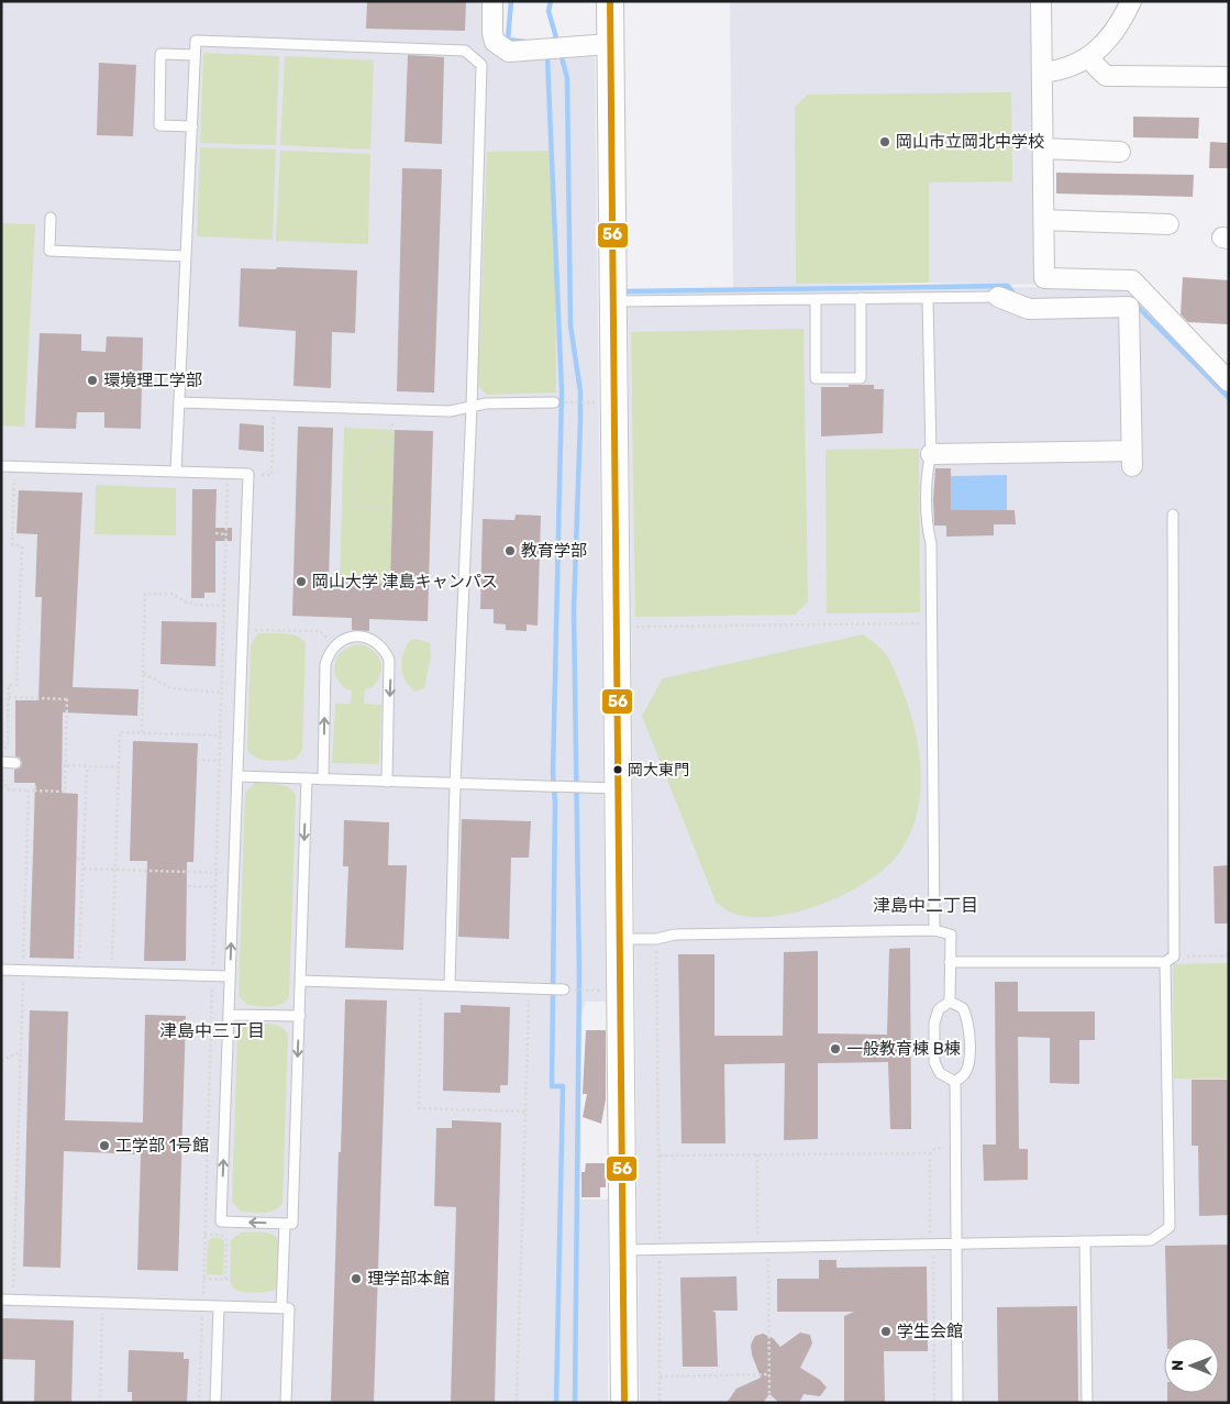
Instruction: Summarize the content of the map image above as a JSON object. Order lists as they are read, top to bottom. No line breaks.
{"districts":["津島中二丁目","津島中三丁目"],"places":["岡山市立岡北中学校","環境理工学部","教育学部","岡山大学 津島キャンパス","岡大東門","一般教育棟 B棟","工学部 1号館","理学部本館","学生会館"],"lines":["transit line 56"],"north":"left"}
